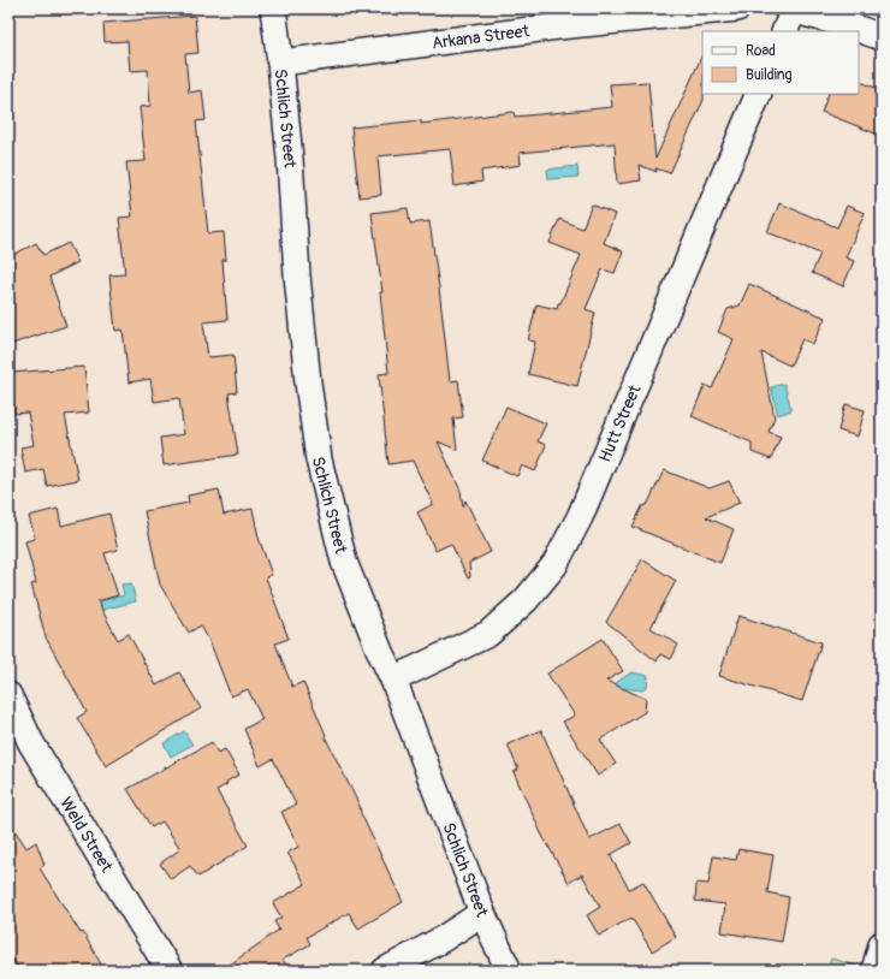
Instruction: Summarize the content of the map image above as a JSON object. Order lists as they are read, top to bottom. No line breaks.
{"streets":{"street":["Arkana Street","Schlich Street","Hutt Street","Weld Street"]},"crossings":[["Arkana Street","Schlich Street"],["Schlich Street","Hutt Street"]],"legend":["Road","Building"]}
